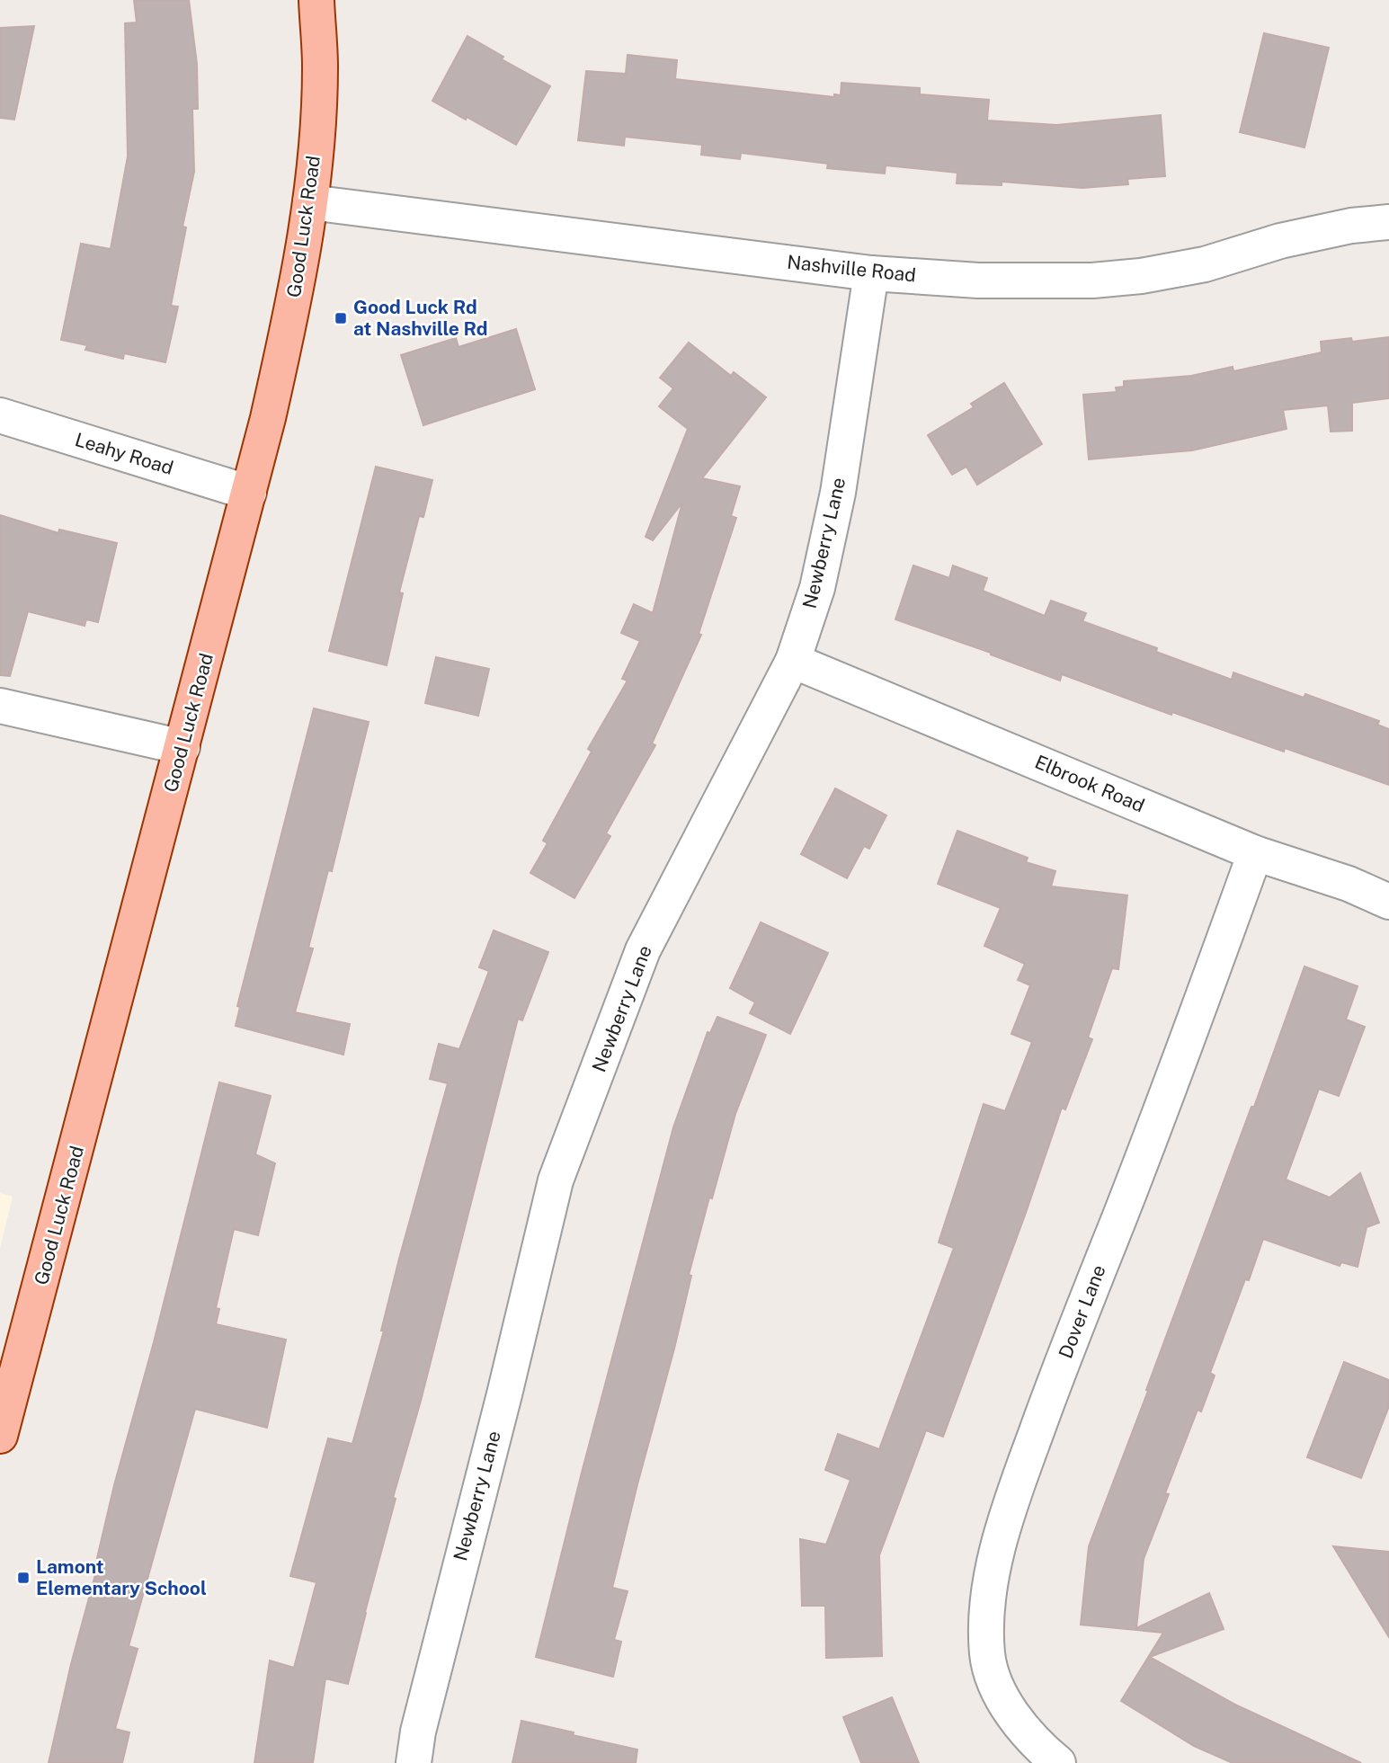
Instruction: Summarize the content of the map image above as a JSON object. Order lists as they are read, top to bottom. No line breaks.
{"streets":{"main road":["Good Luck Road"],"street":["Nashville Road","Leahy Road","Newberry Lane","Elbrook Road","Dover Lane"]},"crossings":[["Good Luck Road","Nashville Road"],["Good Luck Road","Leahy Road"],["Nashville Road","Newberry Lane"],["Newberry Lane","Elbrook Road"],["Elbrook Road","Dover Lane"]],"places":{"transit":["Good Luck Rd at Nashville Rd","Lamont Elementary School"]}}
